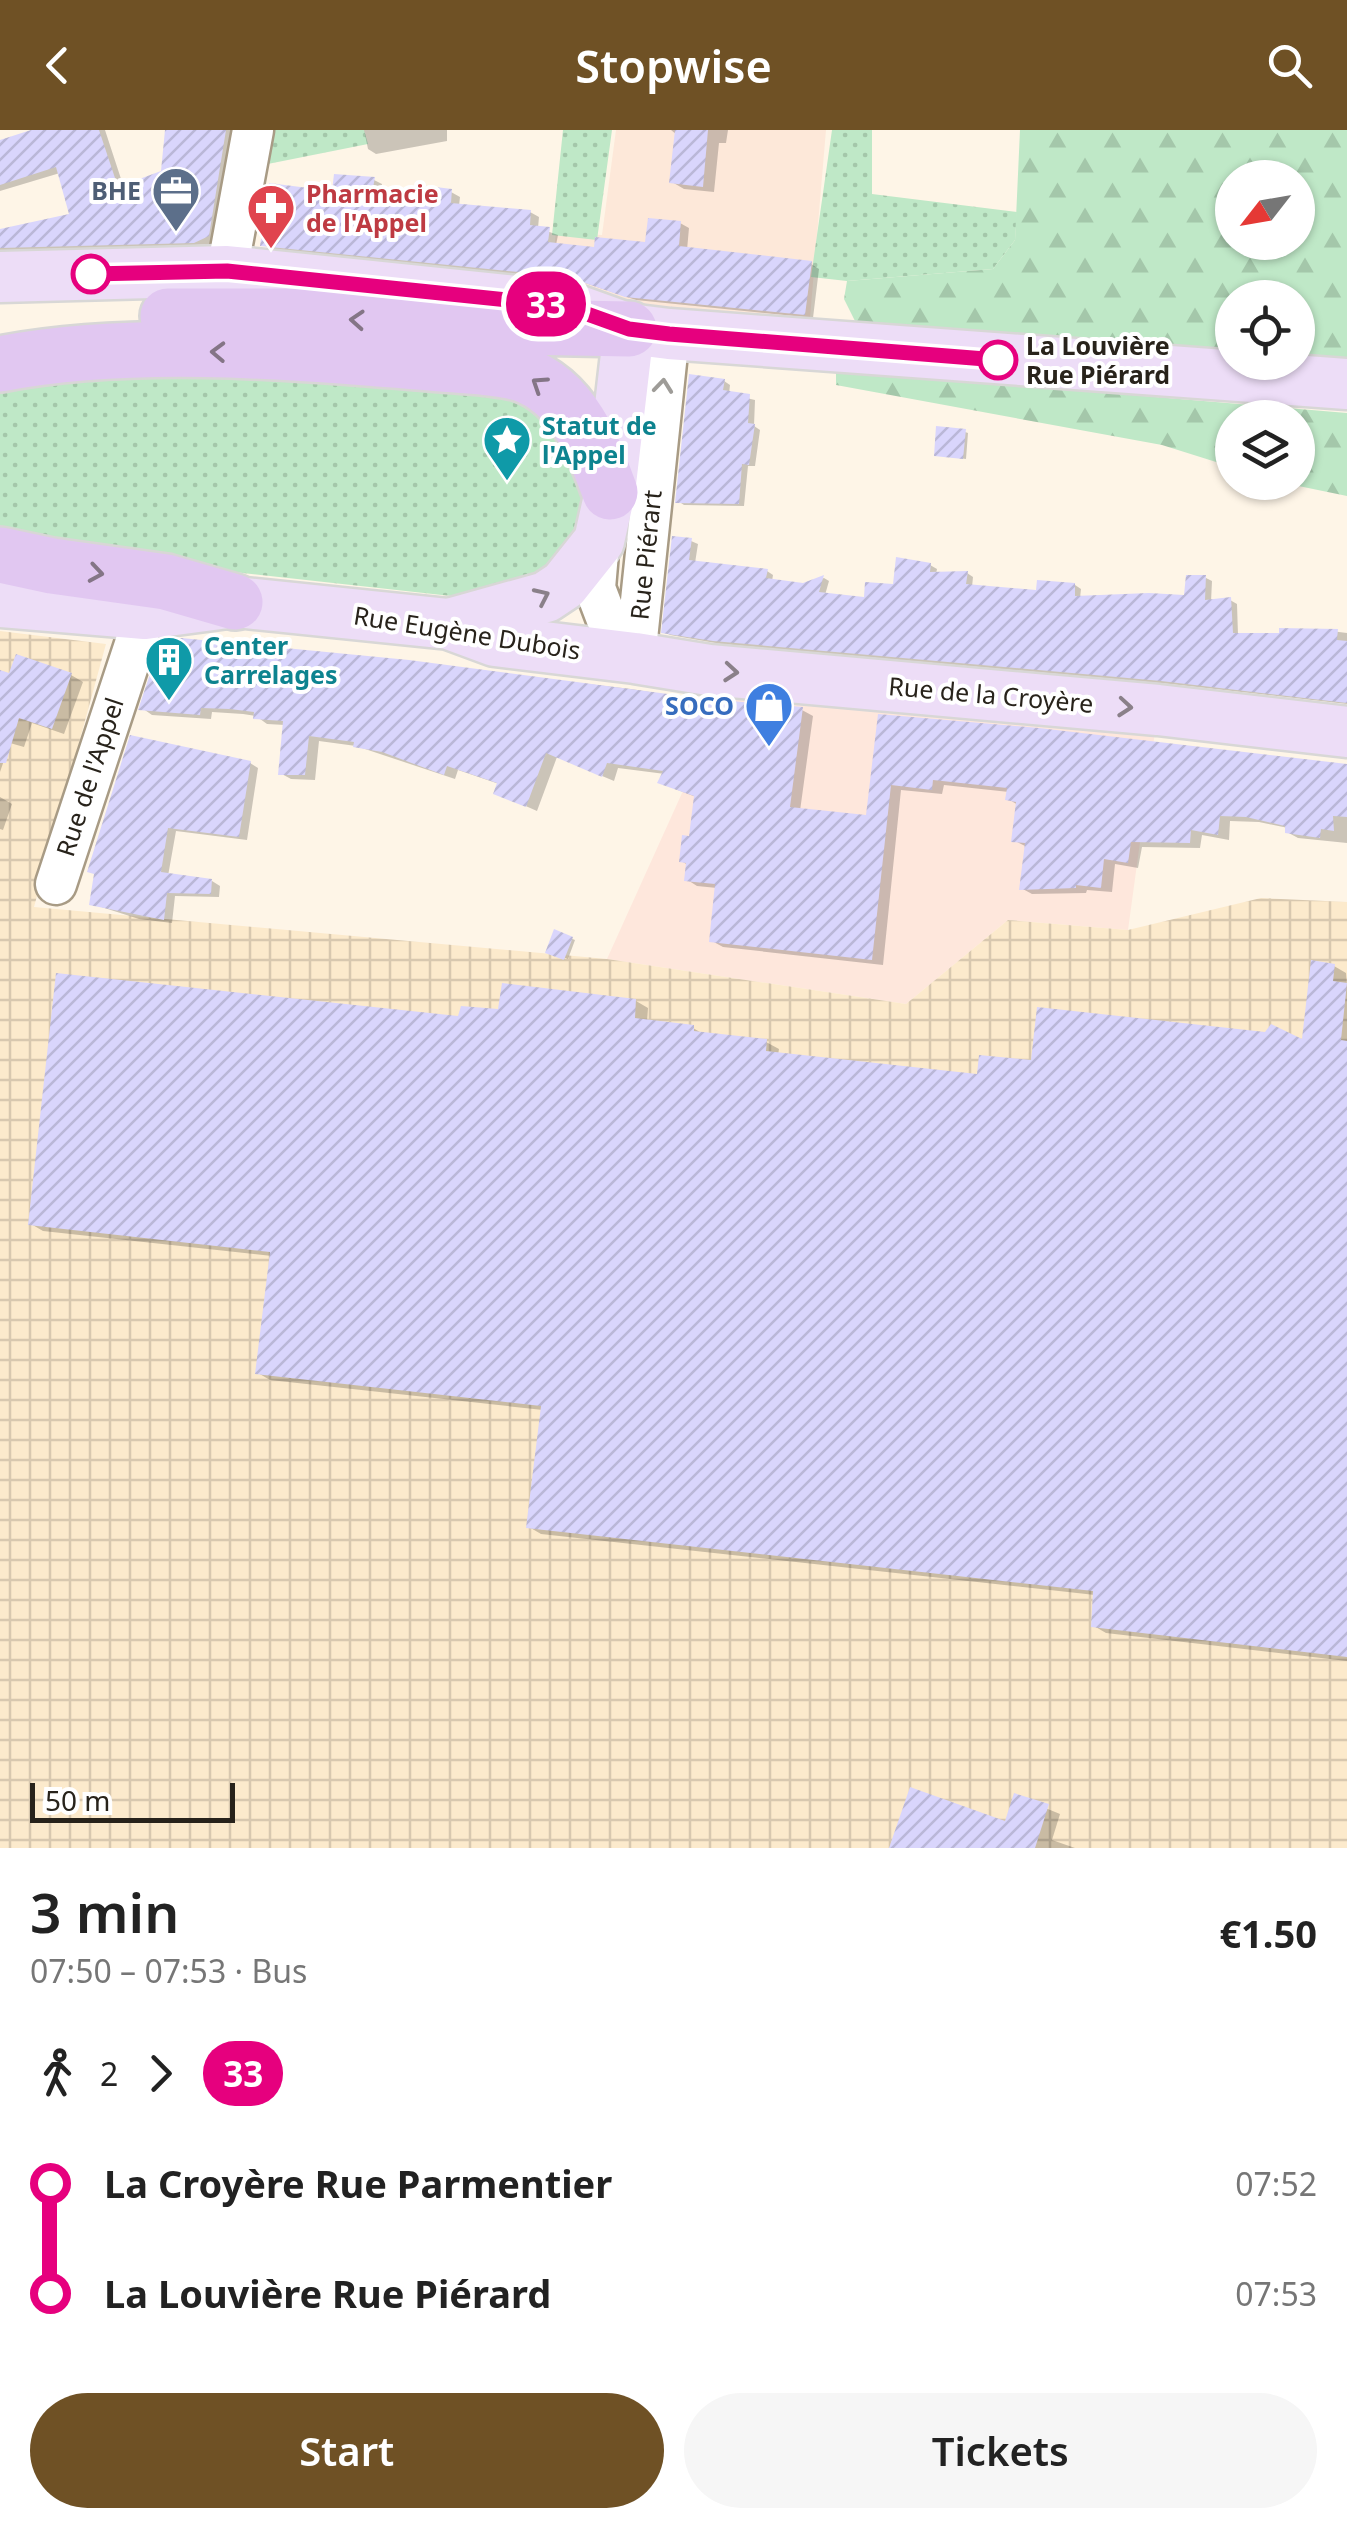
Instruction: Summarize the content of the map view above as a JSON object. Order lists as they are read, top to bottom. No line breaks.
{"streets":{"main road":["Rue Eugène Dubois","Rue de la Croyère"],"street":["Rue Piérart","Rue de l'Appel"]},"crossings":[["Rue Piérart","Rue Eugène Dubois"],["Rue Piérart","Rue de la Croyère"],["Rue Eugène Dubois","Rue de la Croyère"],["Rue Eugène Dubois","Rue de l'Appel"]],"places":{"office":["BHE"],"pharmacy":["Pharmacie de l'Appel"],"other":["La Louvière Rue Piérard"],"place":["Statut de l'Appel"],"building":["Center Carrelages"],"shop":["SOCO"]},"lines":["bus line 33"],"scale_bar":"50 m","north":"bottom left","page":{"header":"Stopwise","on_map":"33","scale":"50 m","heading":["3 min","07:50 – 07:53 · Bus","€1.50"],"legs":["2","33"],"list":[{"name":"La Croyère Rue Parmentier","value":"07:52"},{"name":"La Louvière Rue Piérard","value":"07:53"}],"buttons":["Start","Tickets"]}}
